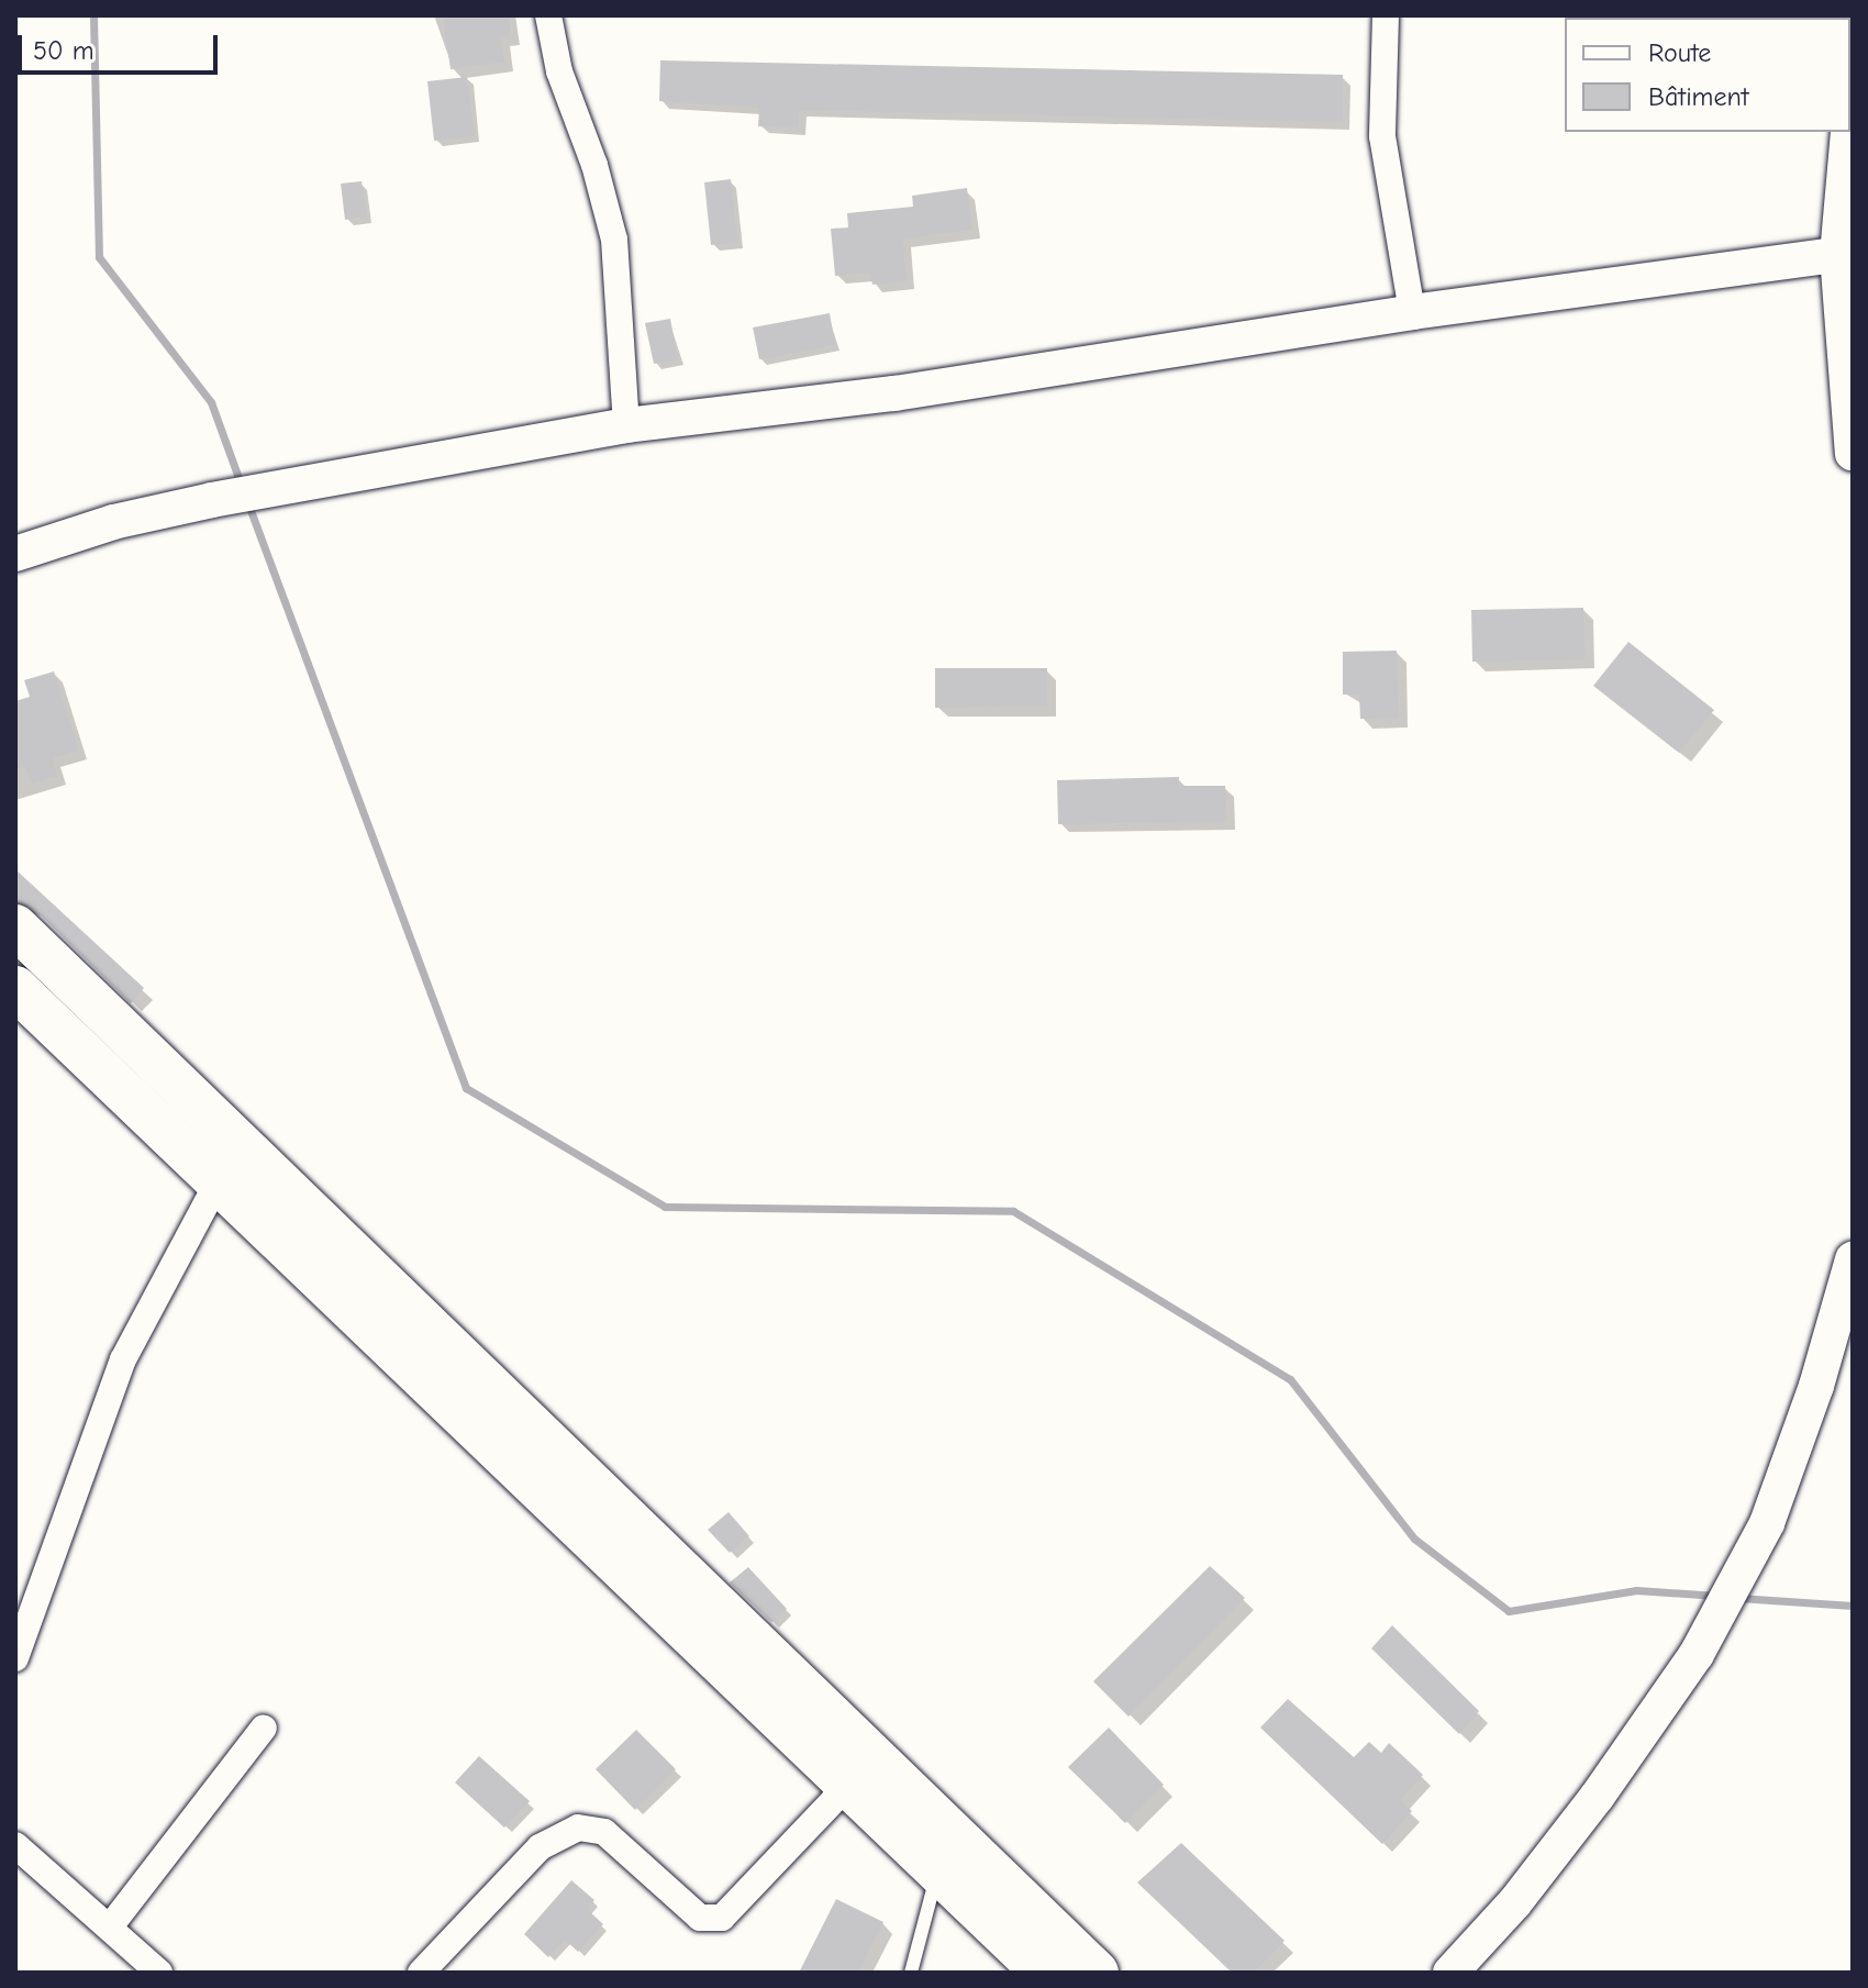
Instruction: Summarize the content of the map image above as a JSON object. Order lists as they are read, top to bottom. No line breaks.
{"legend":["Route","Bâtiment"],"scale_bar":"50 m"}
